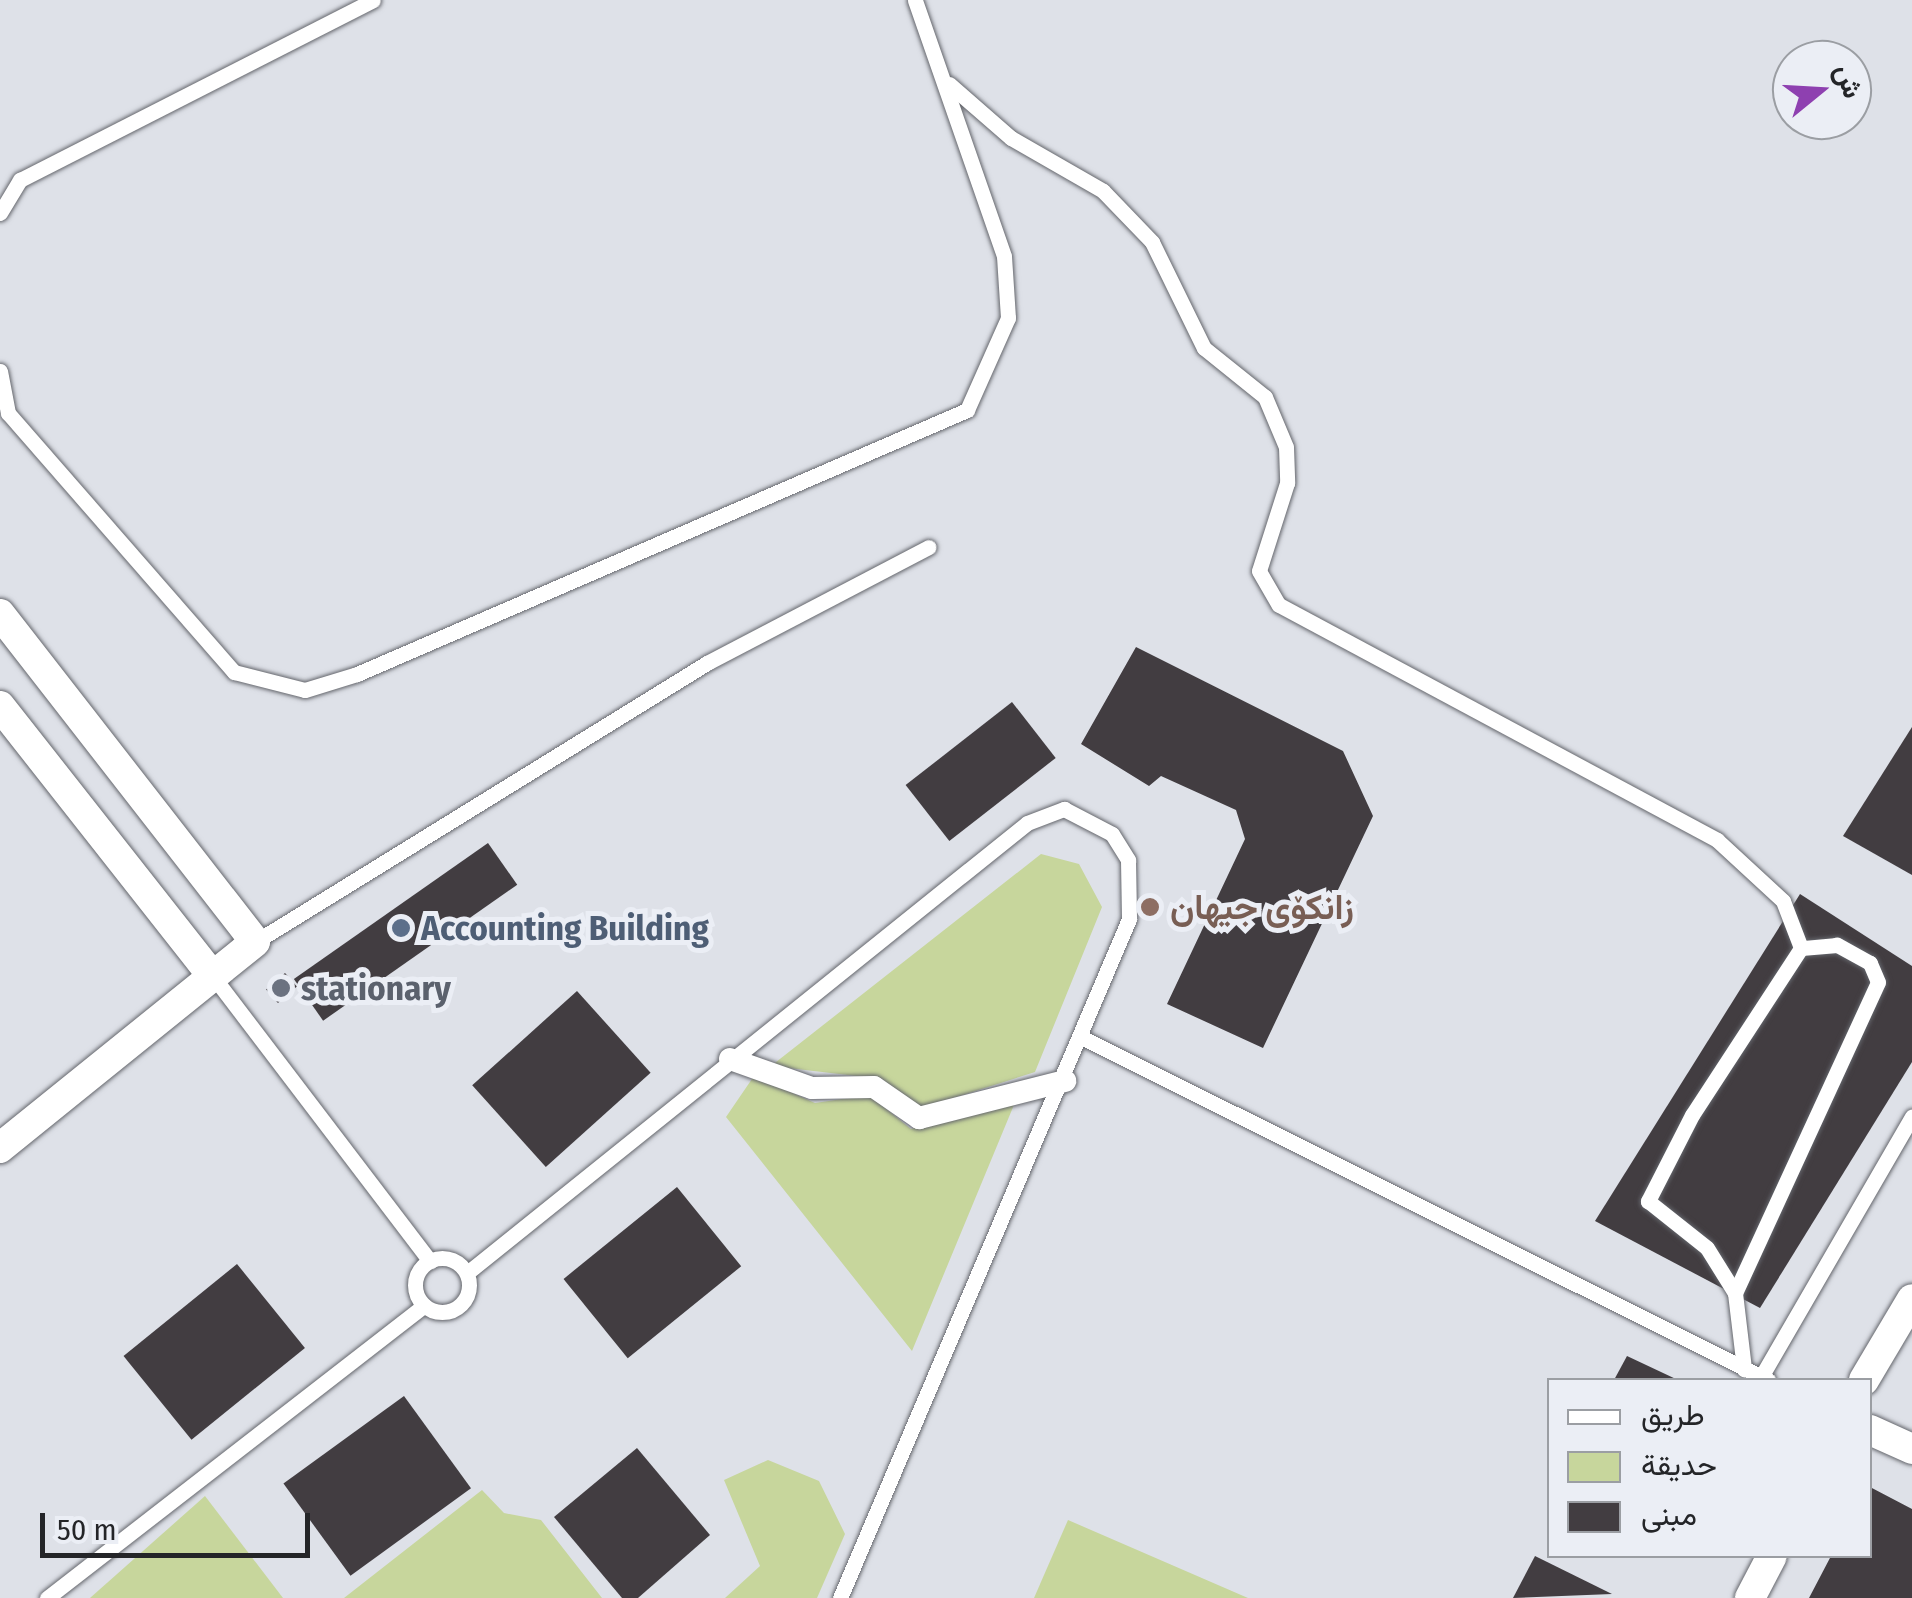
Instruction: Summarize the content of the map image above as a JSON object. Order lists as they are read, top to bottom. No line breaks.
{"places":["زانکۆی جیھان","Accounting Building","stationary"],"legend":["طريق","حديقة","مبنى"],"scale_bar":"50 m","north":"right"}
